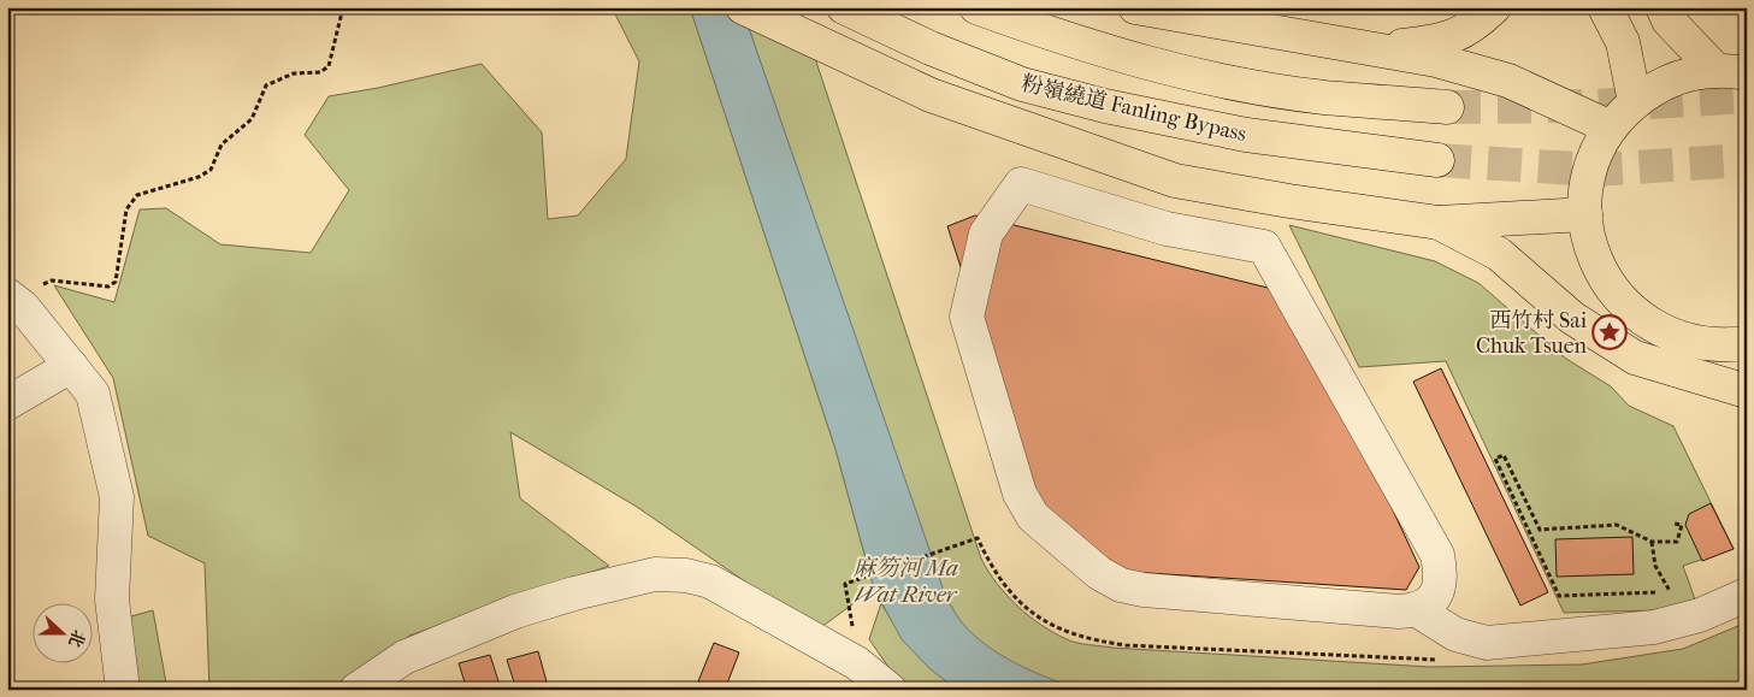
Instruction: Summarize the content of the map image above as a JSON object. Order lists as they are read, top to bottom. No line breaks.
{"streets":{"main road":["粉嶺繞道 Fanling Bypass"]},"water":["麻笏河 Ma Wat River"],"places":{"place":["西竹村 Sai Chuk Tsuen"]},"north":"right"}
